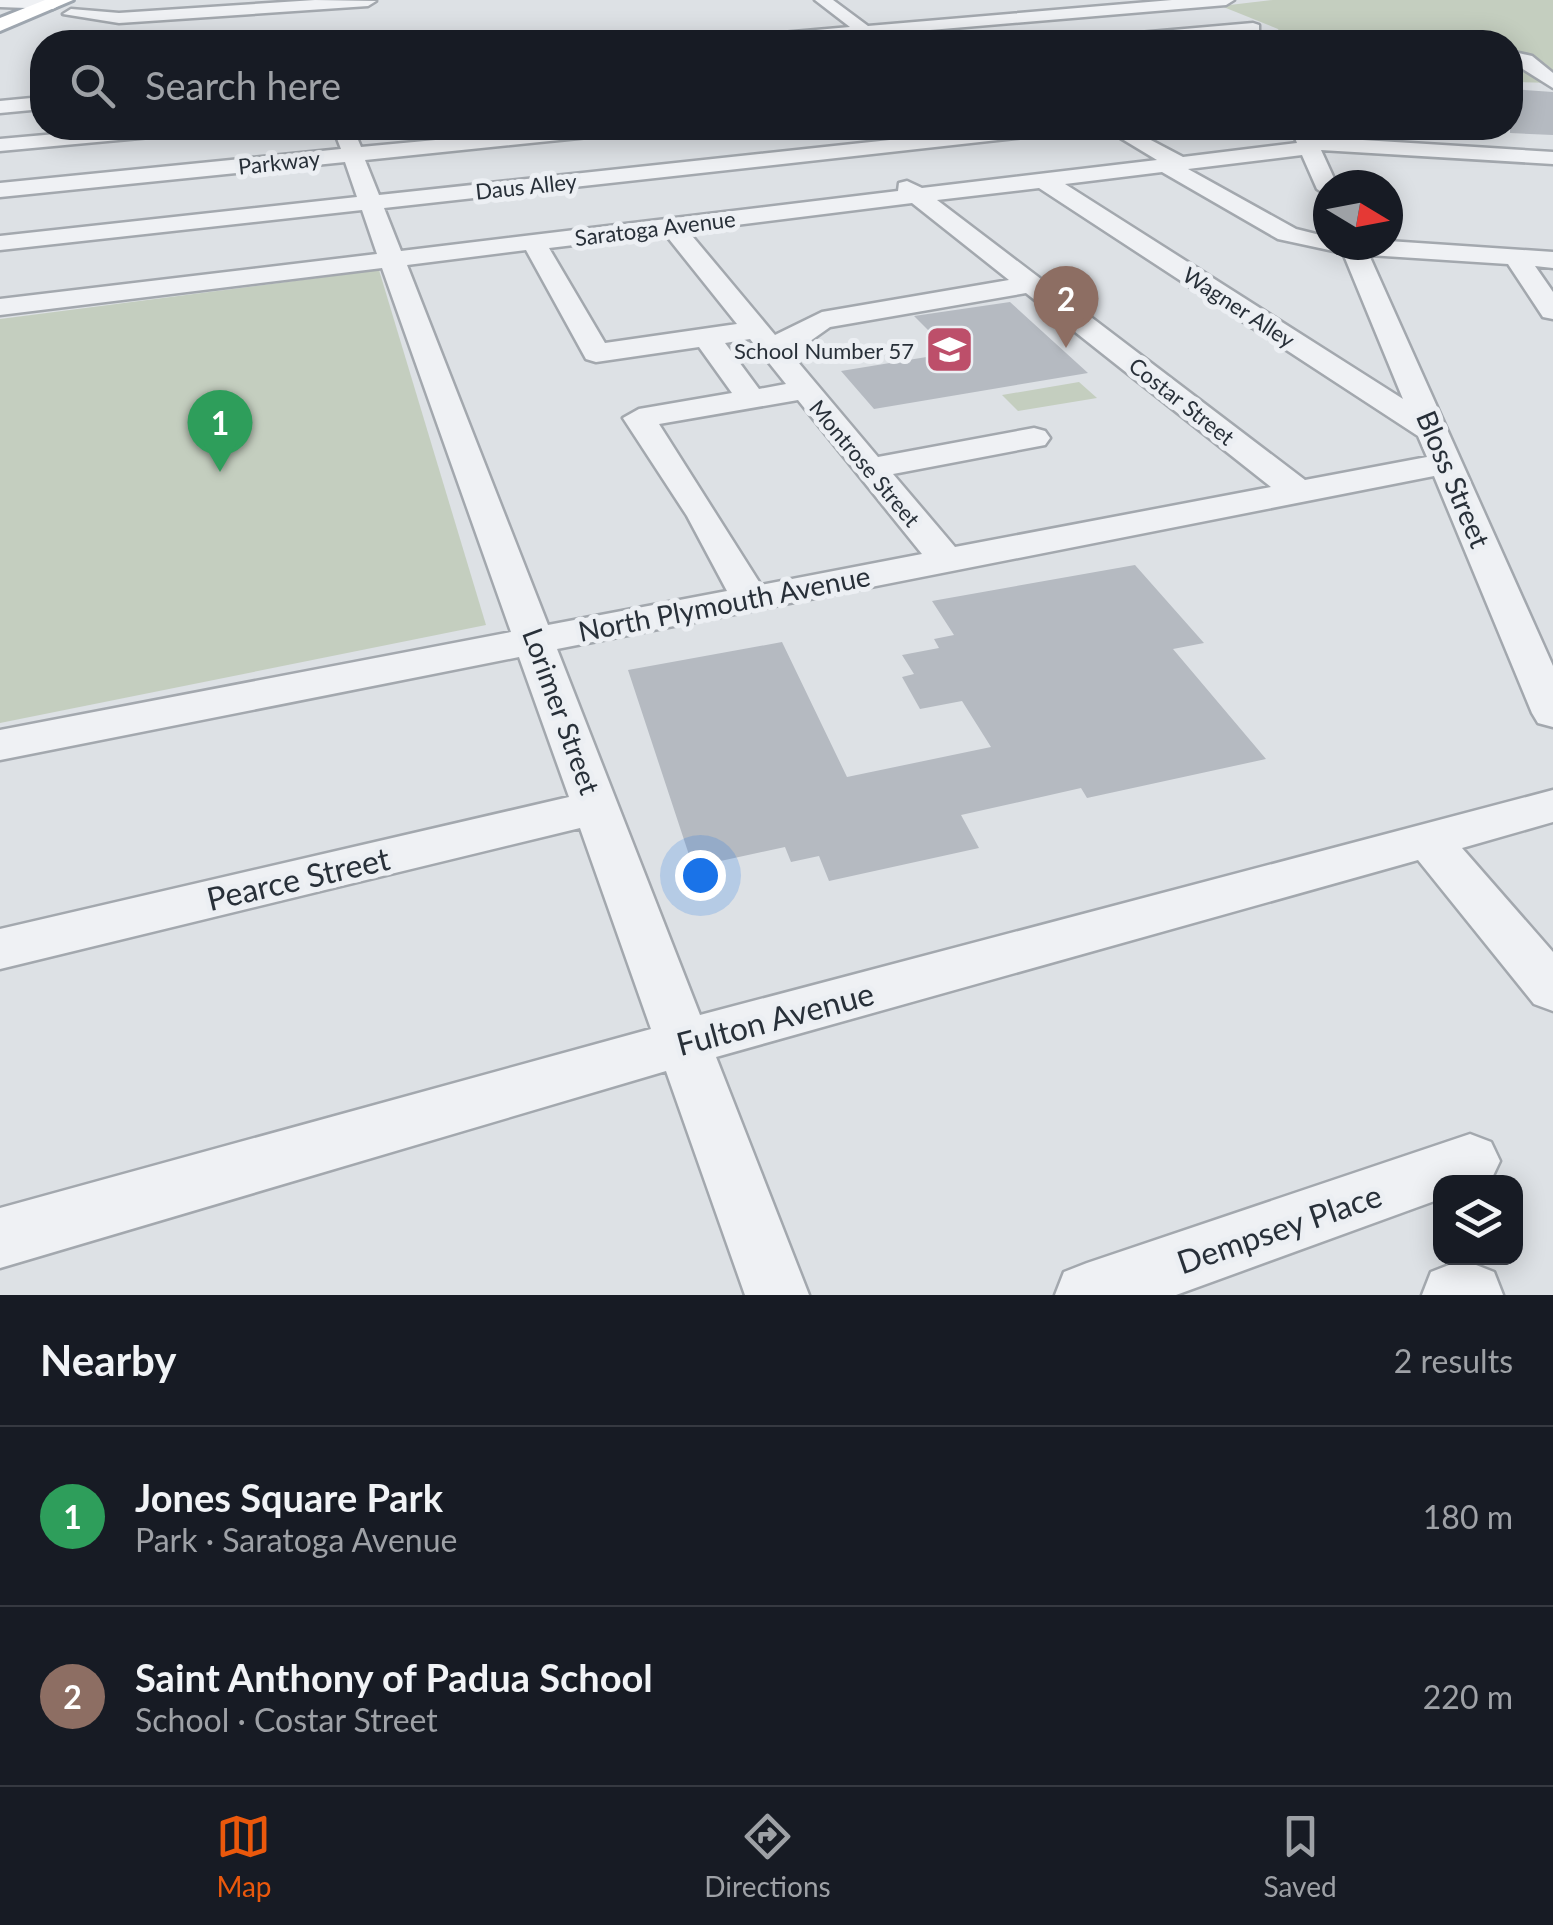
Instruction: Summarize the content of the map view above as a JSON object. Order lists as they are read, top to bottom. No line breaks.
{"streets":{"street":["Parkway","Daus Alley","Saratoga Avenue","Wagner Alley","Costar Street","Montrose Street","Bloss Street","North Plymouth Avenue","Lorimer Street","Pearce Street","Fulton Avenue","Dempsey Place"]},"crossings":[["Parkway","Lorimer Street"],["Daus Alley","Costar Street"],["Daus Alley","Lorimer Street"],["Saratoga Avenue","Wagner Alley"],["Saratoga Avenue","Costar Street"],["Saratoga Avenue","Montrose Street"],["Saratoga Avenue","Lorimer Street"],["Wagner Alley","Bloss Street"],["Wagner Alley","North Plymouth Avenue"],["Costar Street","North Plymouth Avenue"],["Montrose Street","North Plymouth Avenue"],["Bloss Street","North Plymouth Avenue"],["North Plymouth Avenue","Lorimer Street"],["Lorimer Street","Pearce Street"],["Lorimer Street","Fulton Avenue"]],"places":{"school or university":["School Number 57"]},"north":"right","page":{"search":"Search here","pins":["2","1"],"heading":["Nearby","2 results"],"list":[{"mark":"1","name":"Jones Square Park","note":"Park · Saratoga Avenue","value":"180 m"},{"mark":"2","name":"Saint Anthony of Padua School","note":"School · Costar Street","value":"220 m"}],"nav":["Map","Directions","Saved"]}}
